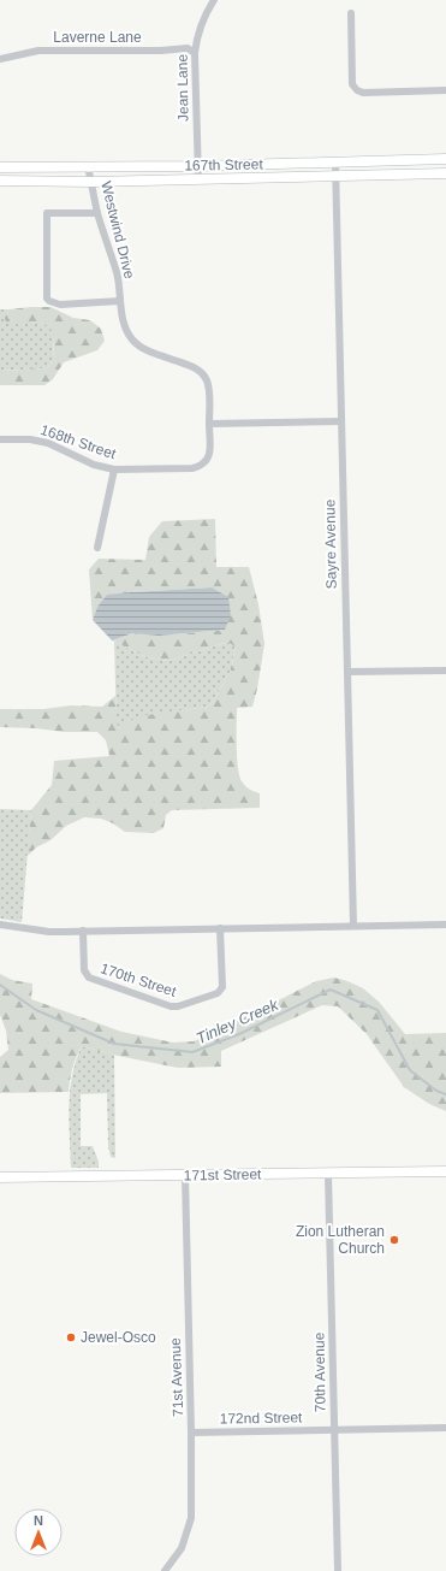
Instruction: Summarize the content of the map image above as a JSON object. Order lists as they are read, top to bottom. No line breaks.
{"streets":{"main road":["167th Street","171st Street"],"street":["Laverne Lane","Jean Lane","Westwind Drive","168th Street","Sayre Avenue","170th Street","70th Avenue","71st Avenue","172nd Street"]},"crossings":[["Laverne Lane","Jean Lane"],["Jean Lane","167th Street"],["167th Street","Westwind Drive"],["167th Street","Sayre Avenue"],["Westwind Drive","168th Street"],["171st Street","70th Avenue"],["171st Street","71st Avenue"],["70th Avenue","172nd Street"],["71st Avenue","172nd Street"]],"water":["Tinley Creek"],"places":["Zion Lutheran Church","Jewel-Osco"],"north":"top"}
